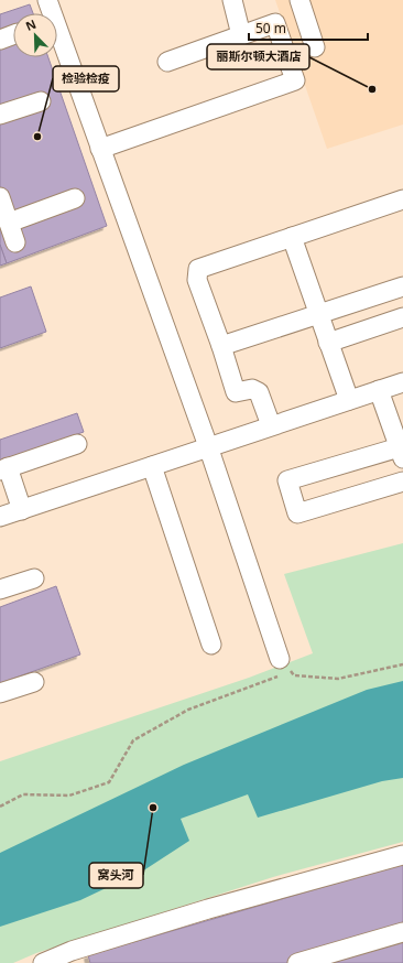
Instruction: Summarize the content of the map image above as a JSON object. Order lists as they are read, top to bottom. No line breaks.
{"places":["丽斯尔顿大酒店","检验检疫","窝头河"],"scale_bar":"50 m","north":"top left"}
